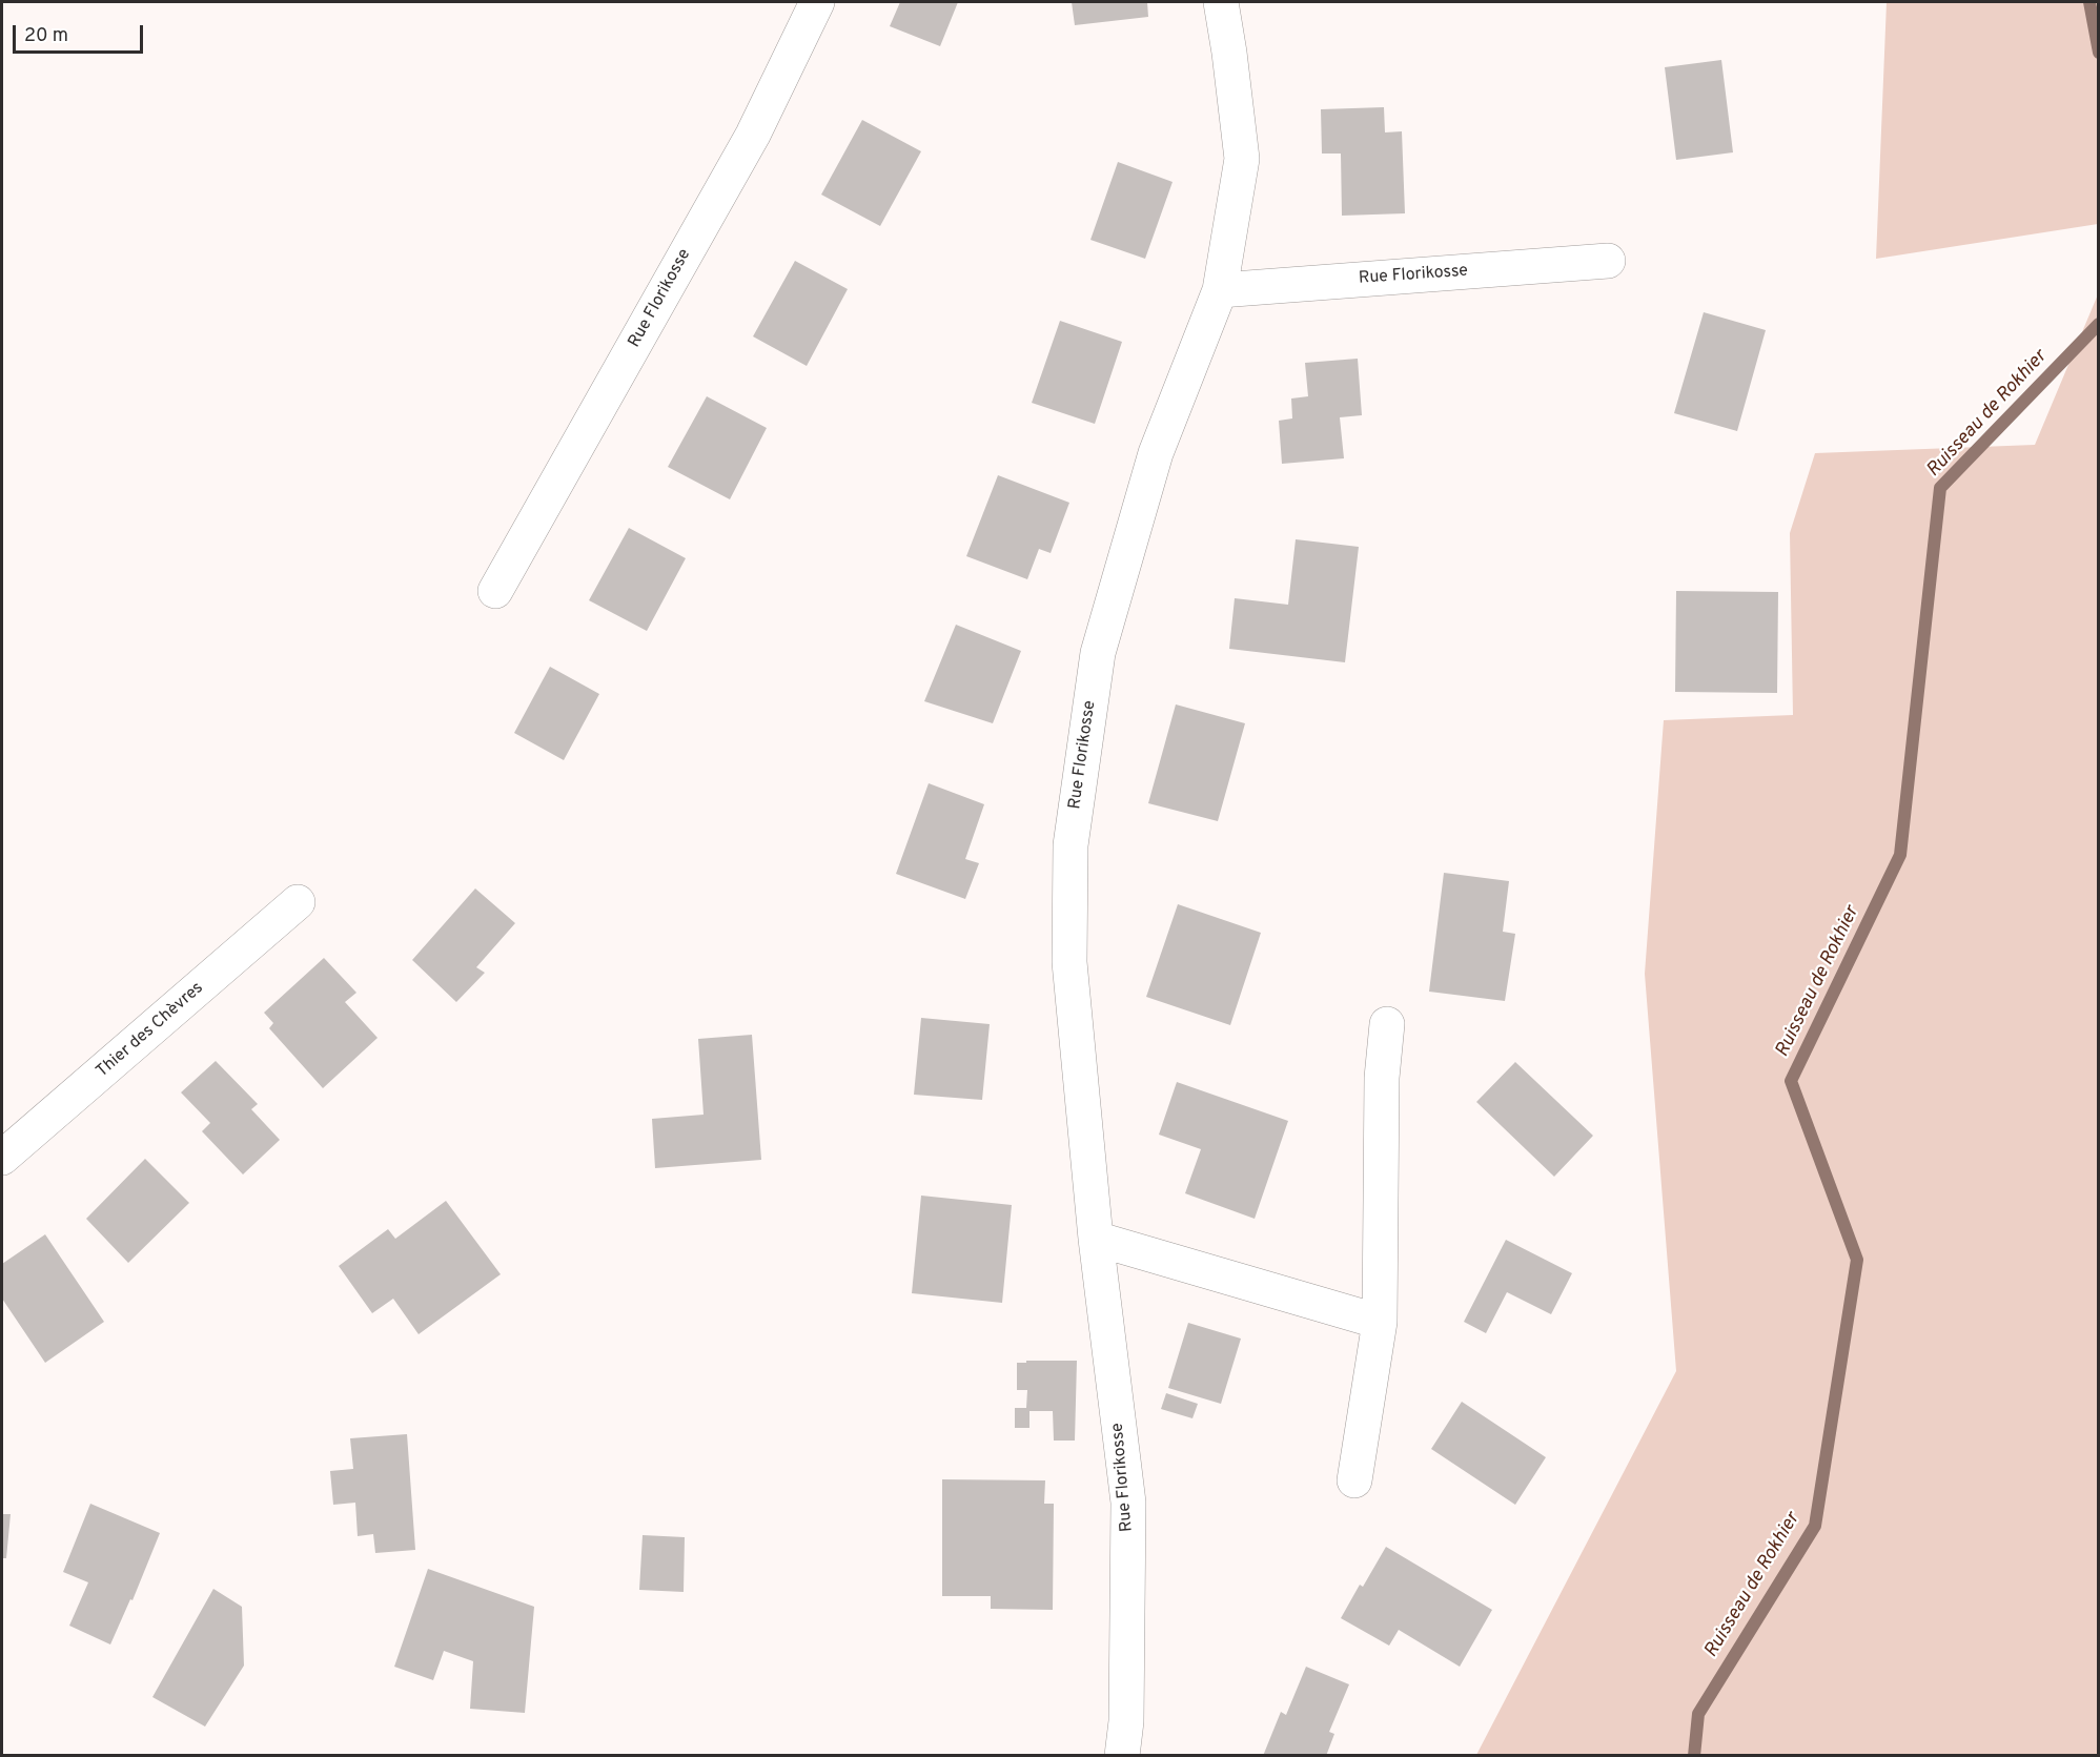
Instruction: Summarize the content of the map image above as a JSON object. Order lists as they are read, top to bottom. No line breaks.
{"streets":{"street":["Rue Florikosse","Thier des Chèvres"]},"water":["Ruisseau de Rokhier"],"scale_bar":"20 m"}
